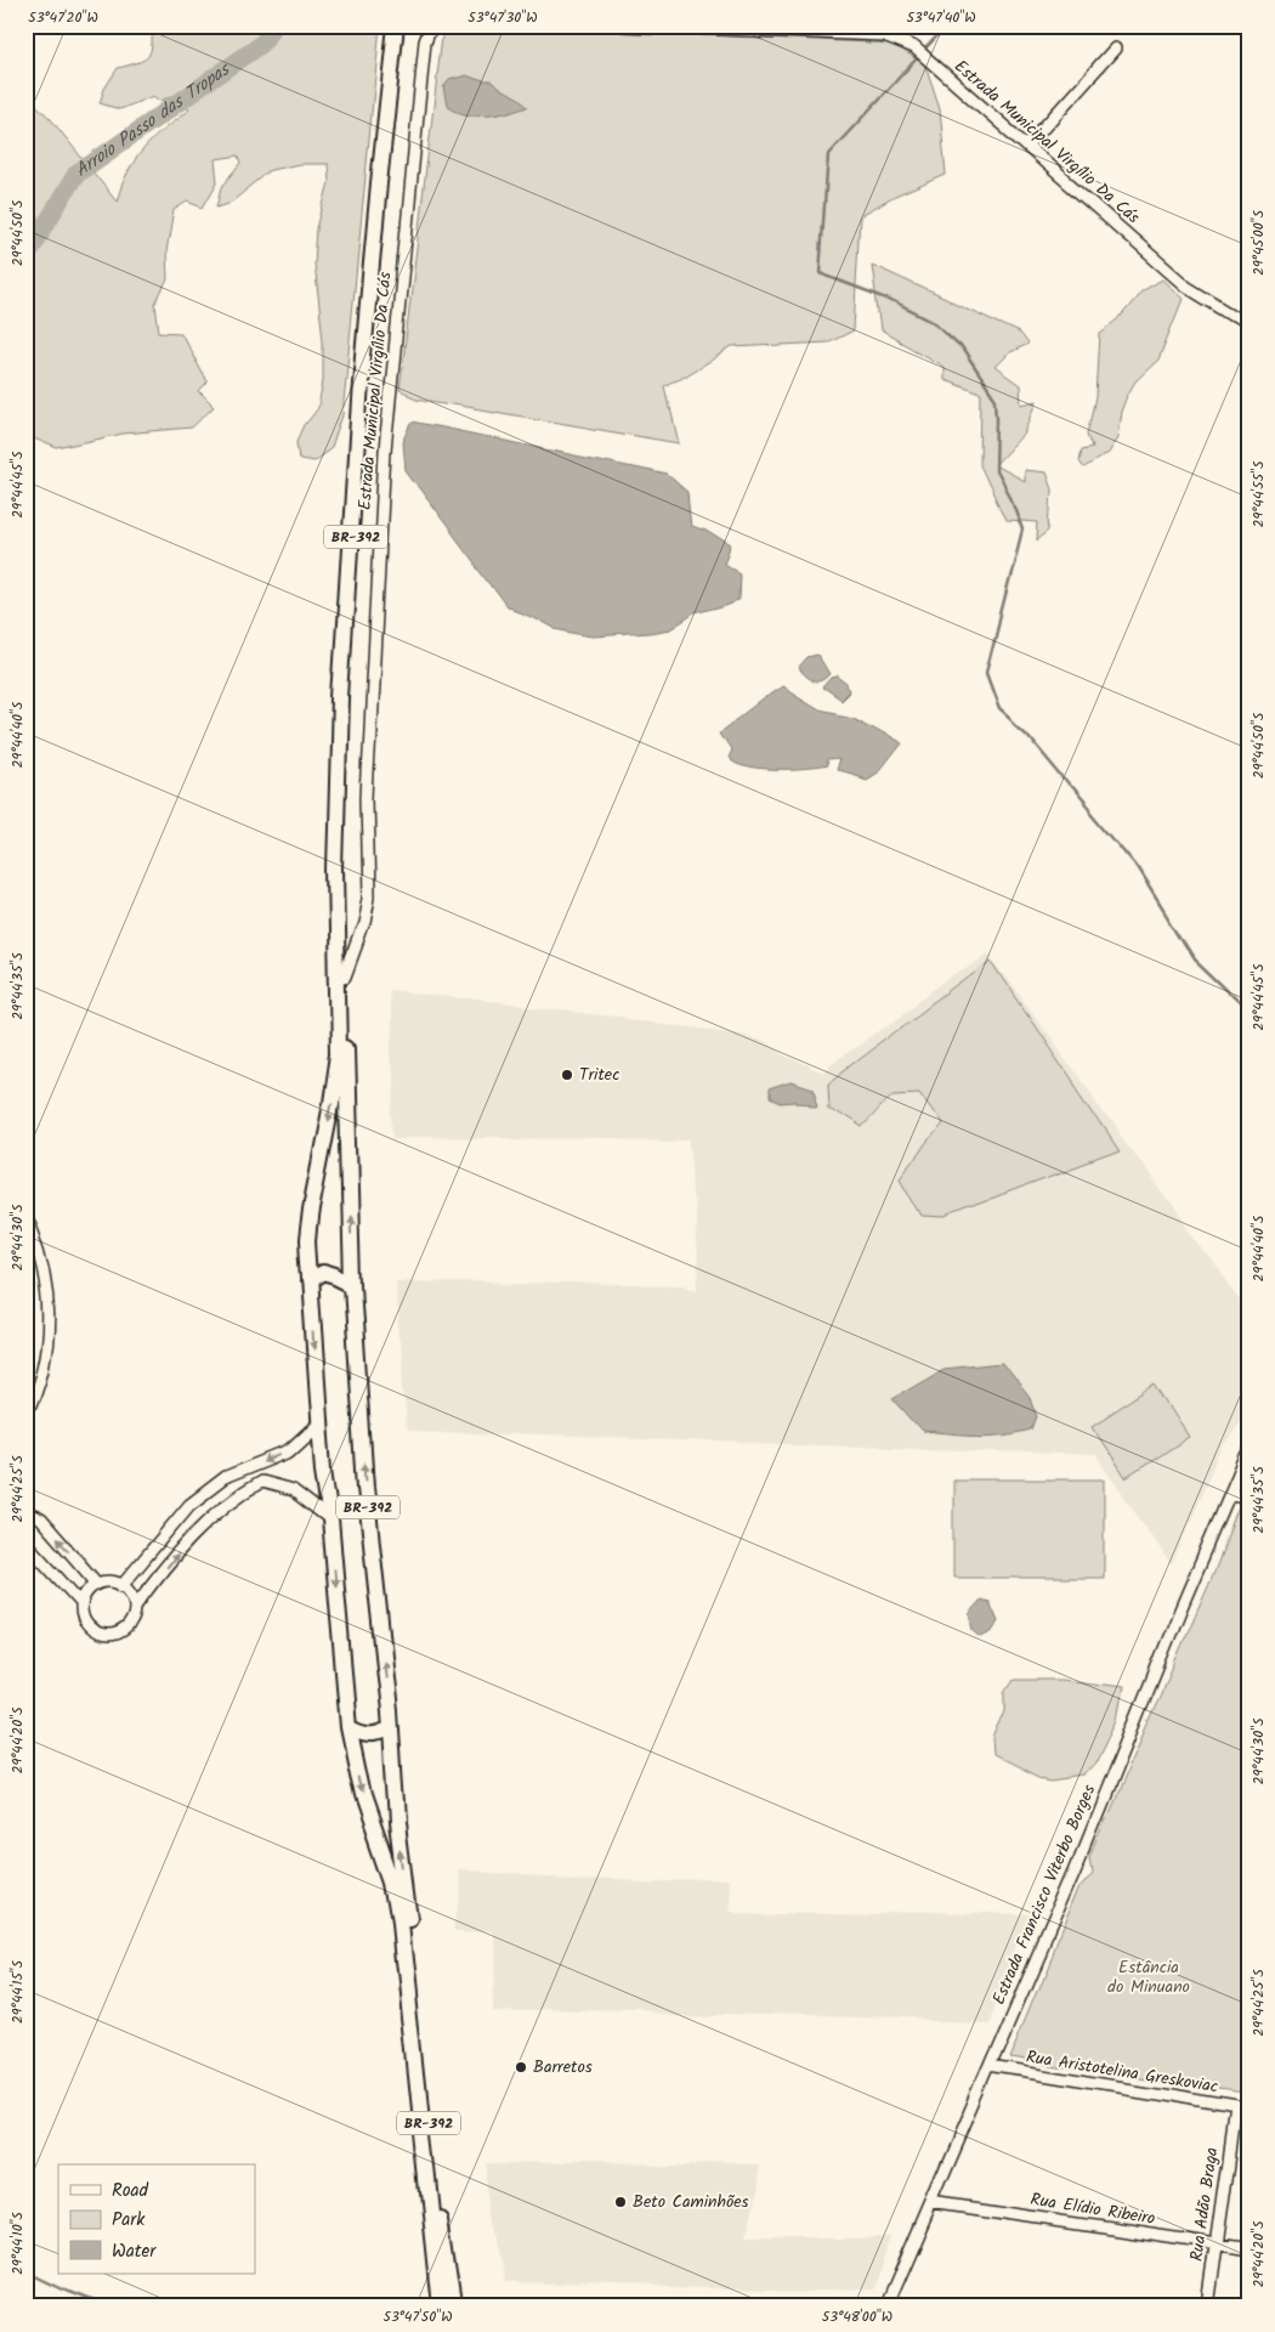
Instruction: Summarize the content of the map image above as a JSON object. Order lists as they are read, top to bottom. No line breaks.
{"streets":{"highway":["BR-392"],"street":["Estrada Municipal Virgílio Da Cás","Estrada Francisco Viterbo Borges","Rua Aristotelina Greskoviac","Rua Adão Braga","Rua Elídio Ribeiro"]},"crossings":[["Estrada Municipal Virgílio Da Cás","BR-392"],["Estrada Francisco Viterbo Borges","Rua Aristotelina Greskoviac"],["Estrada Francisco Viterbo Borges","Rua Elídio Ribeiro"],["Rua Aristotelina Greskoviac","Rua Adão Braga"],["Rua Adão Braga","Rua Elídio Ribeiro"]],"water":["Arroio Passo das Tropas"],"parks":["Estância do Minuano"],"places":["Tritec","Barretos","Beto Caminhões"],"legend":["Road","Park","Water"],"coordinates":["53°47'20\"W","53°47'30\"W","53°47'40\"W","29°44'50\"S","29°45'00\"S","29°44'45\"S","29°44'55\"S","29°44'40\"S","29°44'35\"S","29°44'30\"S","29°44'25\"S","29°44'20\"S","29°44'15\"S","29°44'10\"S","53°47'50\"W","53°48'00\"W"]}
